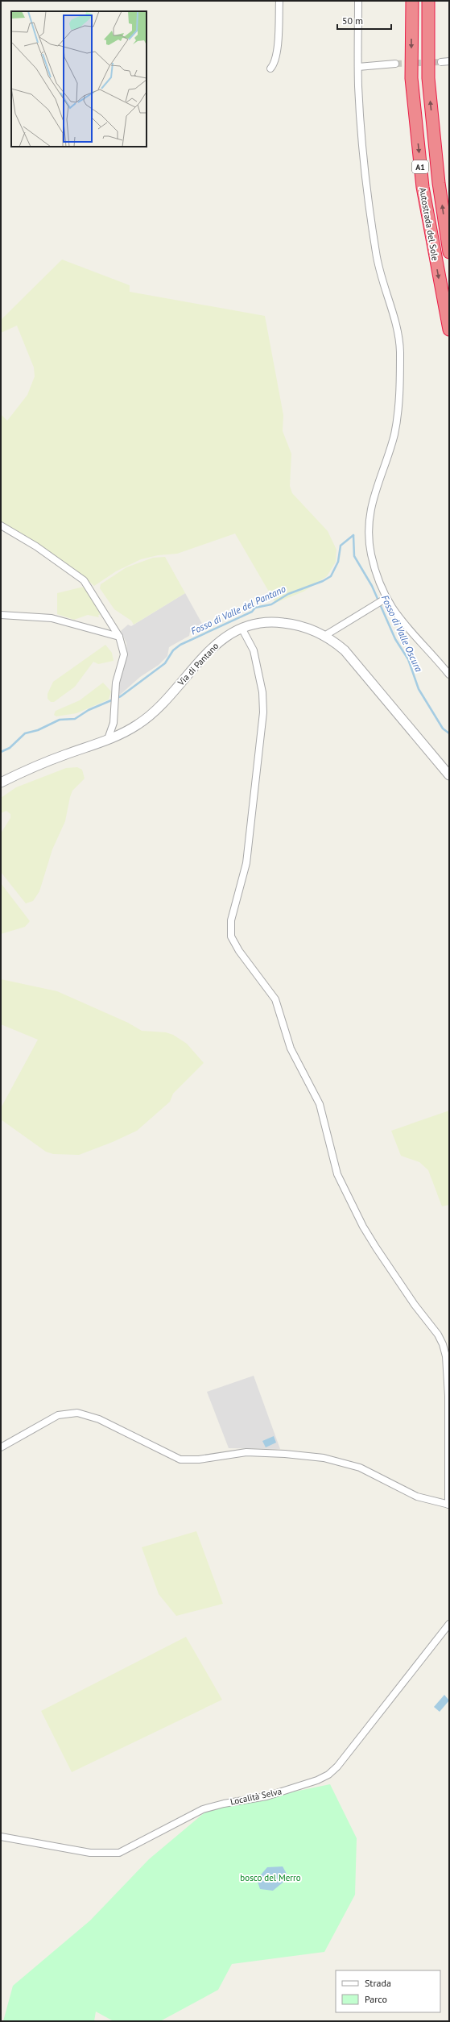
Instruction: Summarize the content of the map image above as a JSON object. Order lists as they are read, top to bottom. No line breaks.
{"streets":{"highway":["A1","Autostrada del Sole"],"street":["Via di Pantano","Località Selva"]},"water":["Fosso di Valle del Pantano","Fosso di Valle Oscura"],"parks":["bosco del Merro"],"legend":["Strada","Parco"],"scale_bar":"50 m"}
